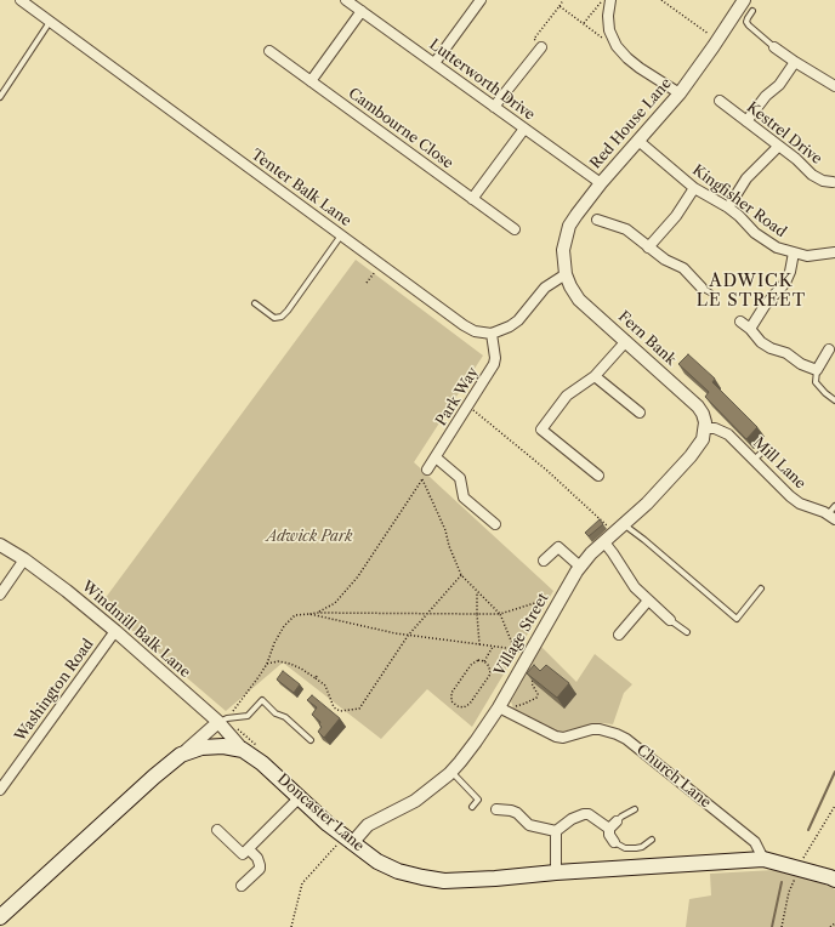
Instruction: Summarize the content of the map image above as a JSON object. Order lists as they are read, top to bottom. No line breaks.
{"streets":{"main road":["Doncaster Lane"],"street":["Lutterworth Drive","Red House Lane","Cambourne Close","Kestrel Drive","Tenter Balk Lane","Kingfisher Road","Fern Bank","Park Way","Mill Lane","Windmill Balk Lane","Village Street","Washington Road","Church Lane"]},"crossings":[["Lutterworth Drive","Red House Lane"],["Red House Lane","Kingfisher Road"],["Red House Lane","Fern Bank"],["Tenter Balk Lane","Park Way"],["Fern Bank","Mill Lane"],["Fern Bank","Village Street"],["Mill Lane","Village Street"],["Windmill Balk Lane","Washington Road"],["Windmill Balk Lane","Doncaster Lane"],["Village Street","Church Lane"],["Village Street","Doncaster Lane"],["Church Lane","Doncaster Lane"]],"districts":["ADWICK LE STREET"],"parks":["Adwick Park"]}
